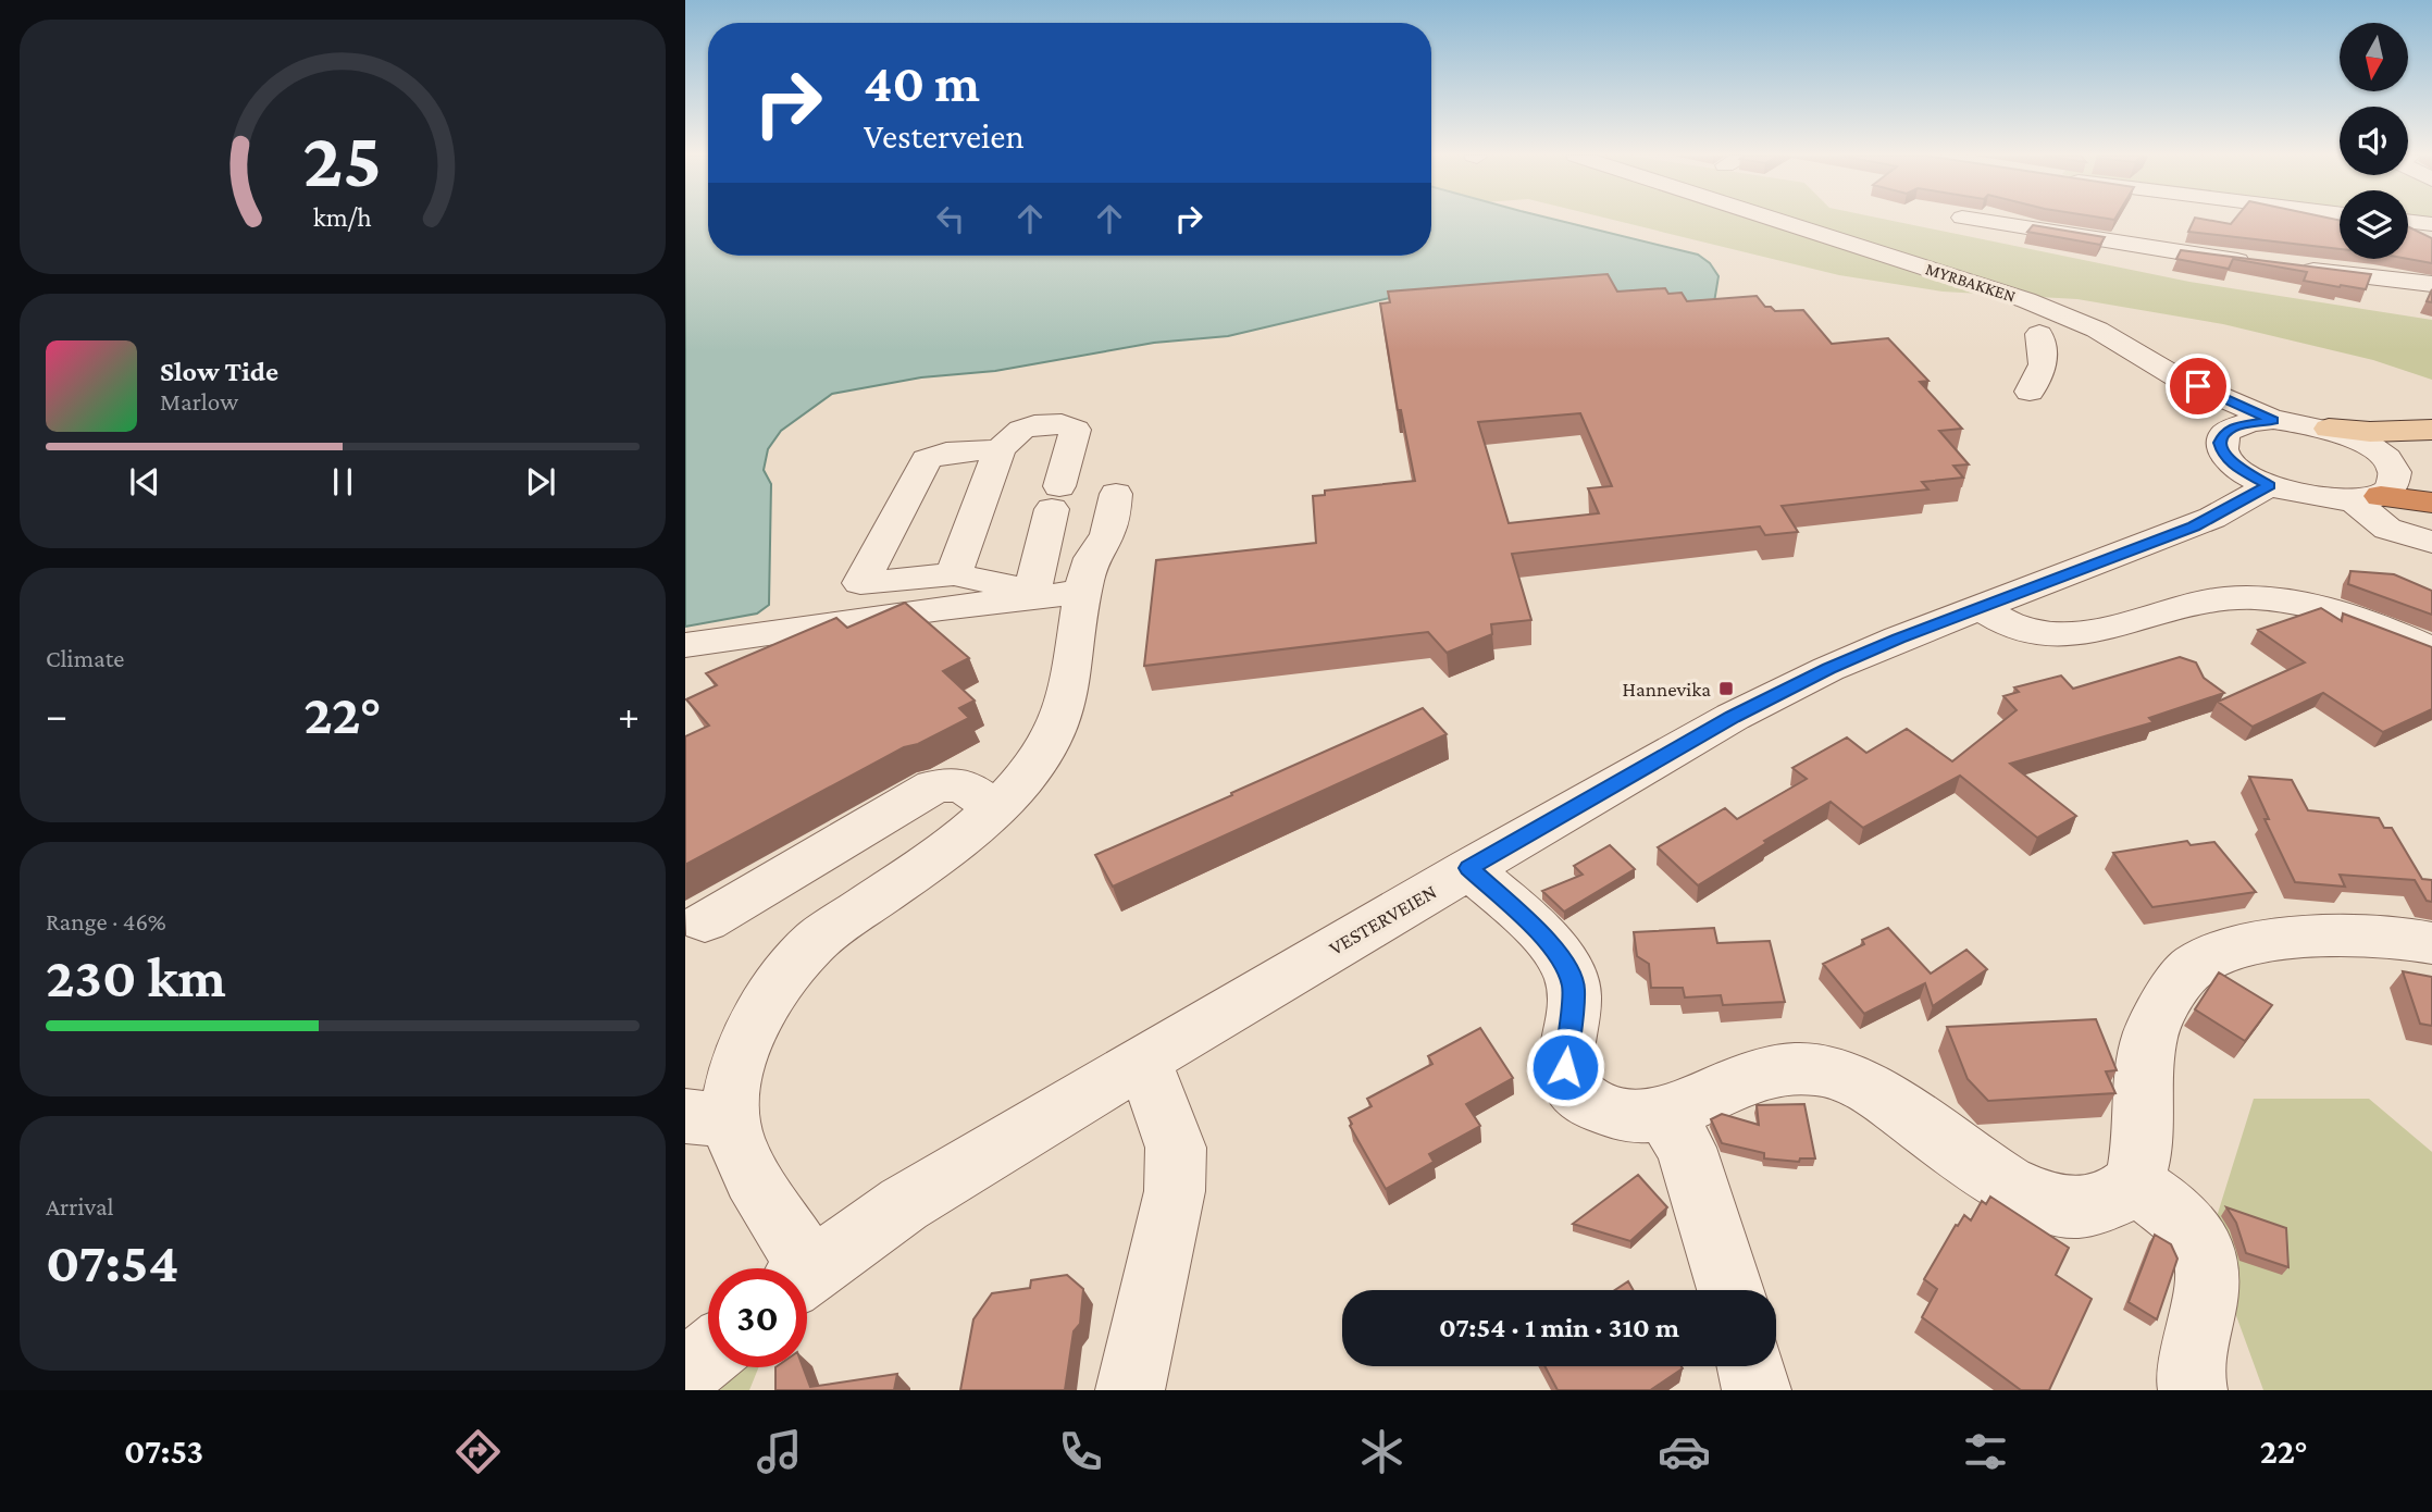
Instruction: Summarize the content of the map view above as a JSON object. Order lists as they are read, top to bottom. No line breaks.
{"streets":{"street":["MYRBAKKEN","VESTERVEIEN"]},"crossings":[["MYRBAKKEN","VESTERVEIEN"]],"places":{"transit":["Hannevika"]},"north":"bottom","page":{"turn":["40 m","Vesterveien"],"song":["Slow Tide","Marlow"],"tile":["Climate",["Range · 46%","230 km"],["Arrival","07:54"]],"heat":["−","22°","+"],"limit":"30","trip":"07:54 · 1 min · 310 m","tabs":["07:53","22°"],"gauge":["25","km/h"]}}
